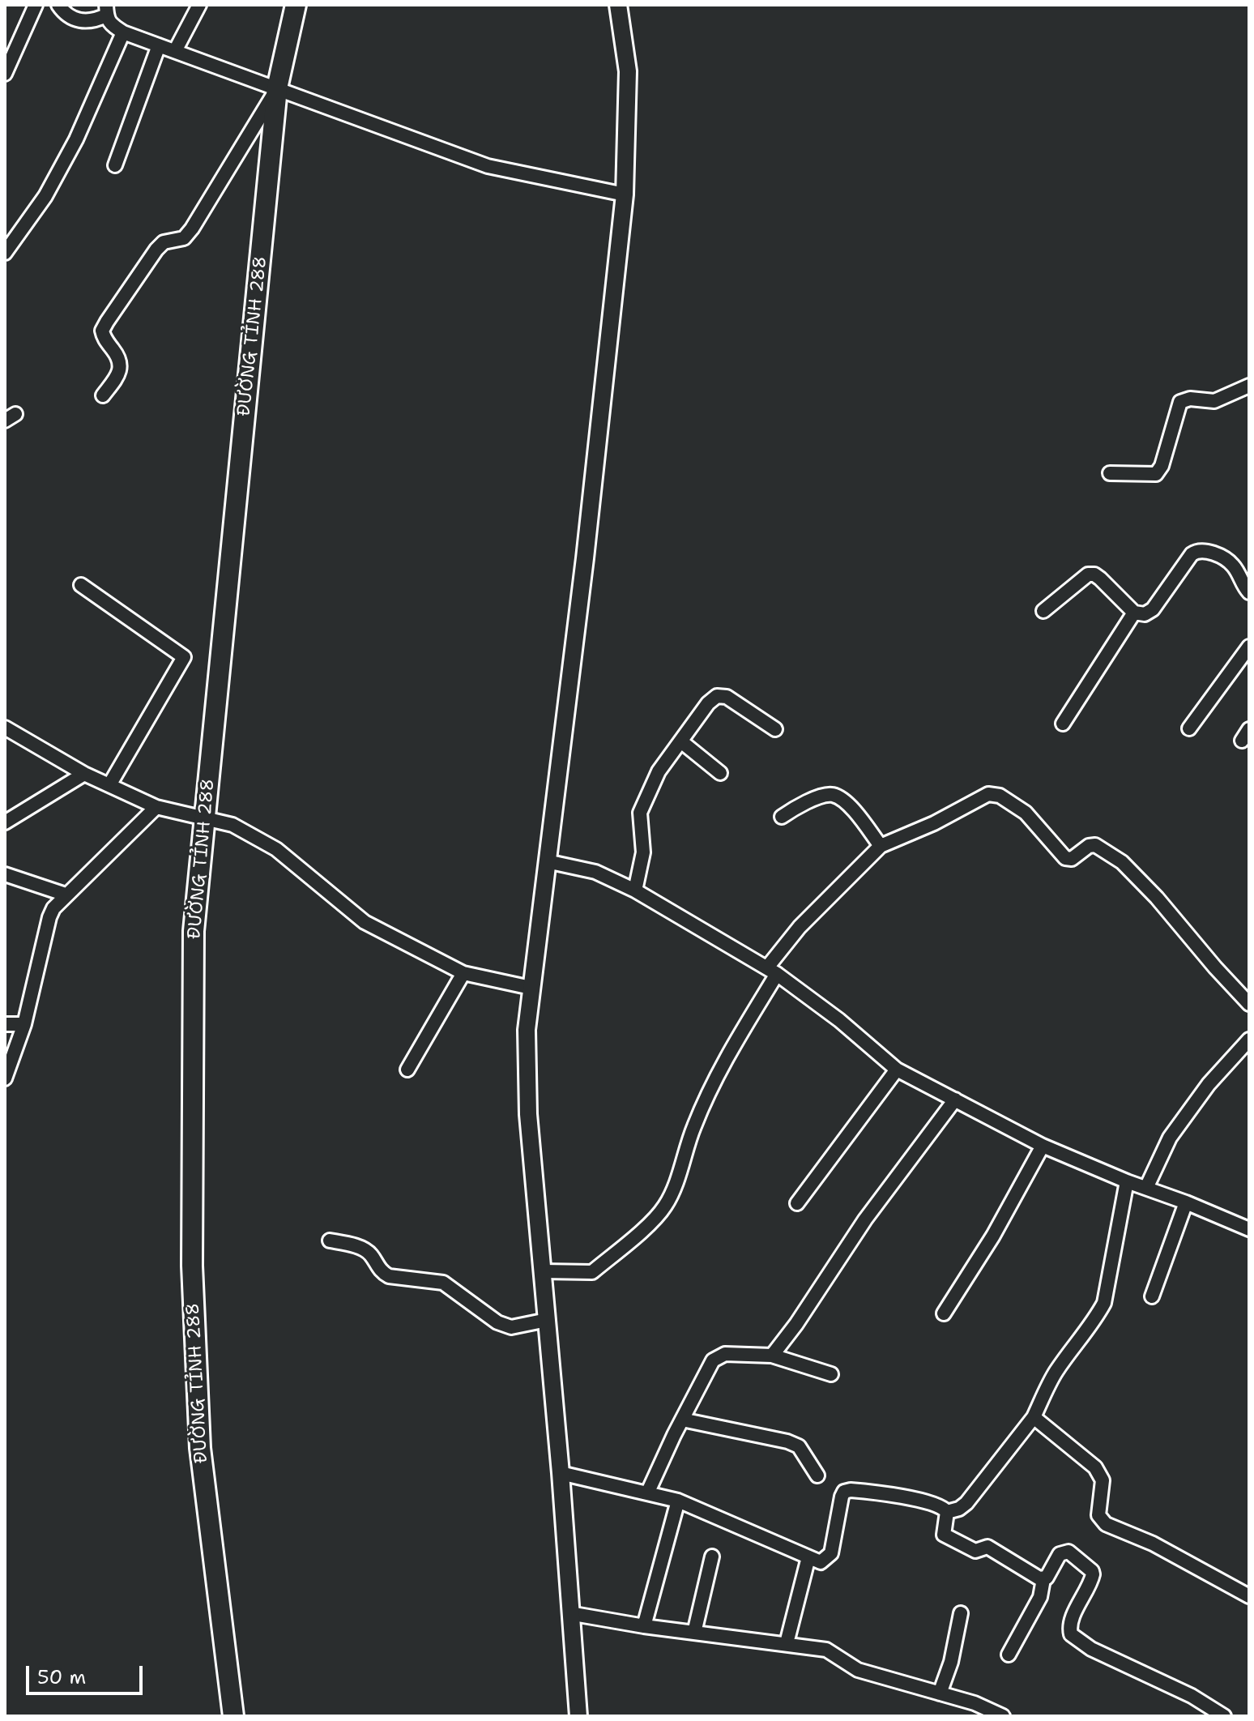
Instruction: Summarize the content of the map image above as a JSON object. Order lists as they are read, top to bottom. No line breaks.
{"streets":{"main road":["ĐƯỜNG TỈNH 288"]},"scale_bar":"50 m"}
